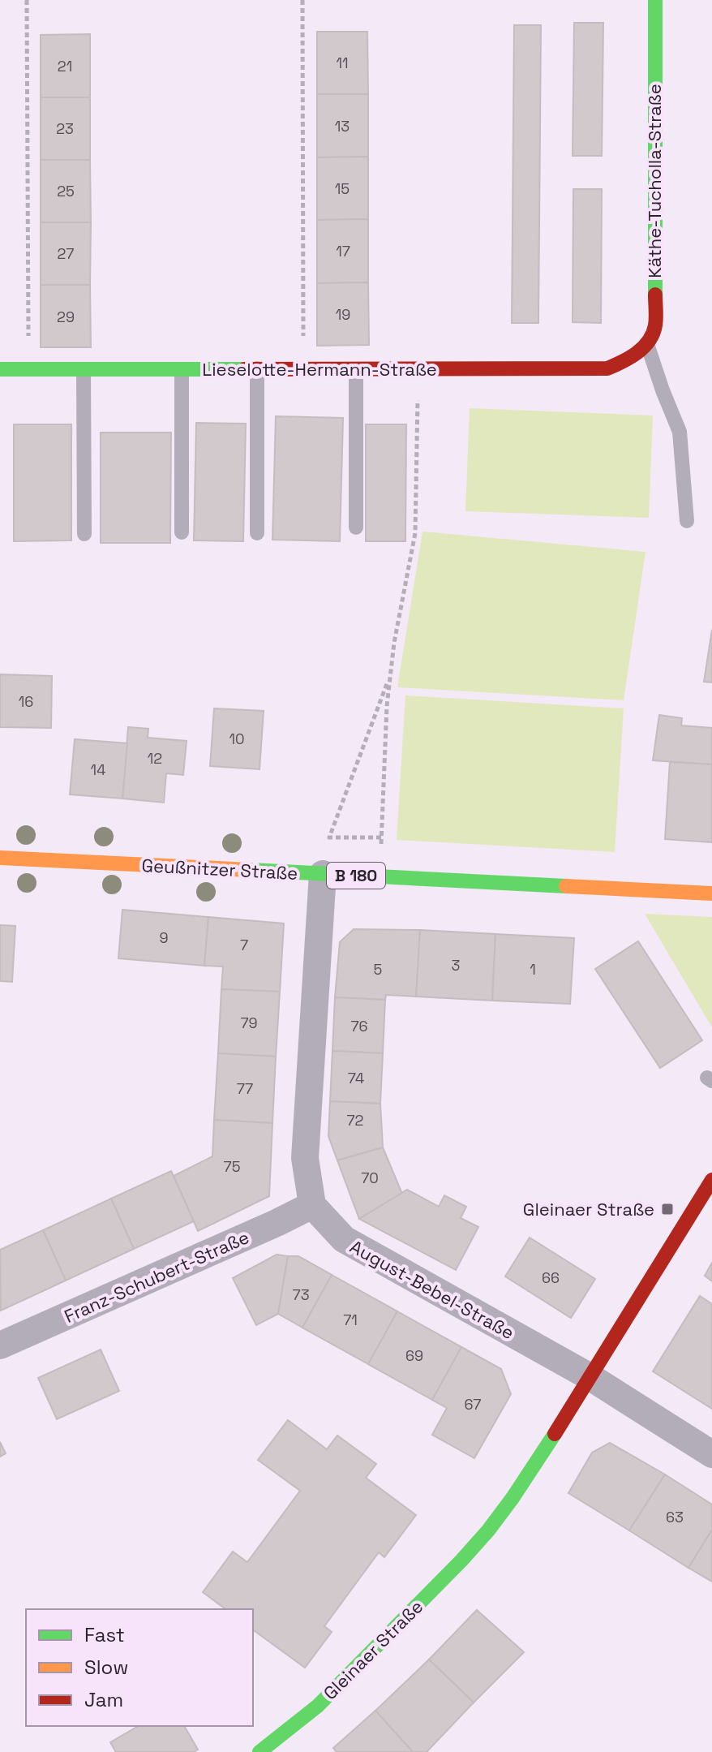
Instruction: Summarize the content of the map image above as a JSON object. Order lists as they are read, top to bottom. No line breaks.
{"streets":{"street":["Käthe-Tucholla-Straße","Lieselotte-Hermann-Straße","Geußnitzer Straße","B 180","Franz-Schubert-Straße","August-Bebel-Straße","Gleinaer Straße"]},"crossings":[["Käthe-Tucholla-Straße","Lieselotte-Hermann-Straße"],["Franz-Schubert-Straße","August-Bebel-Straße"],["August-Bebel-Straße","Gleinaer Straße"]],"places":{"transit":["Gleinaer Straße"]},"house_numbers":["11","21","13","23","15","25","17","27","19","29","16","10","12","14","9","7","3","5","1","79","76","74","77","72","75","70","66","73","71","69","67","63"],"legend":["Fast","Slow","Jam"]}
